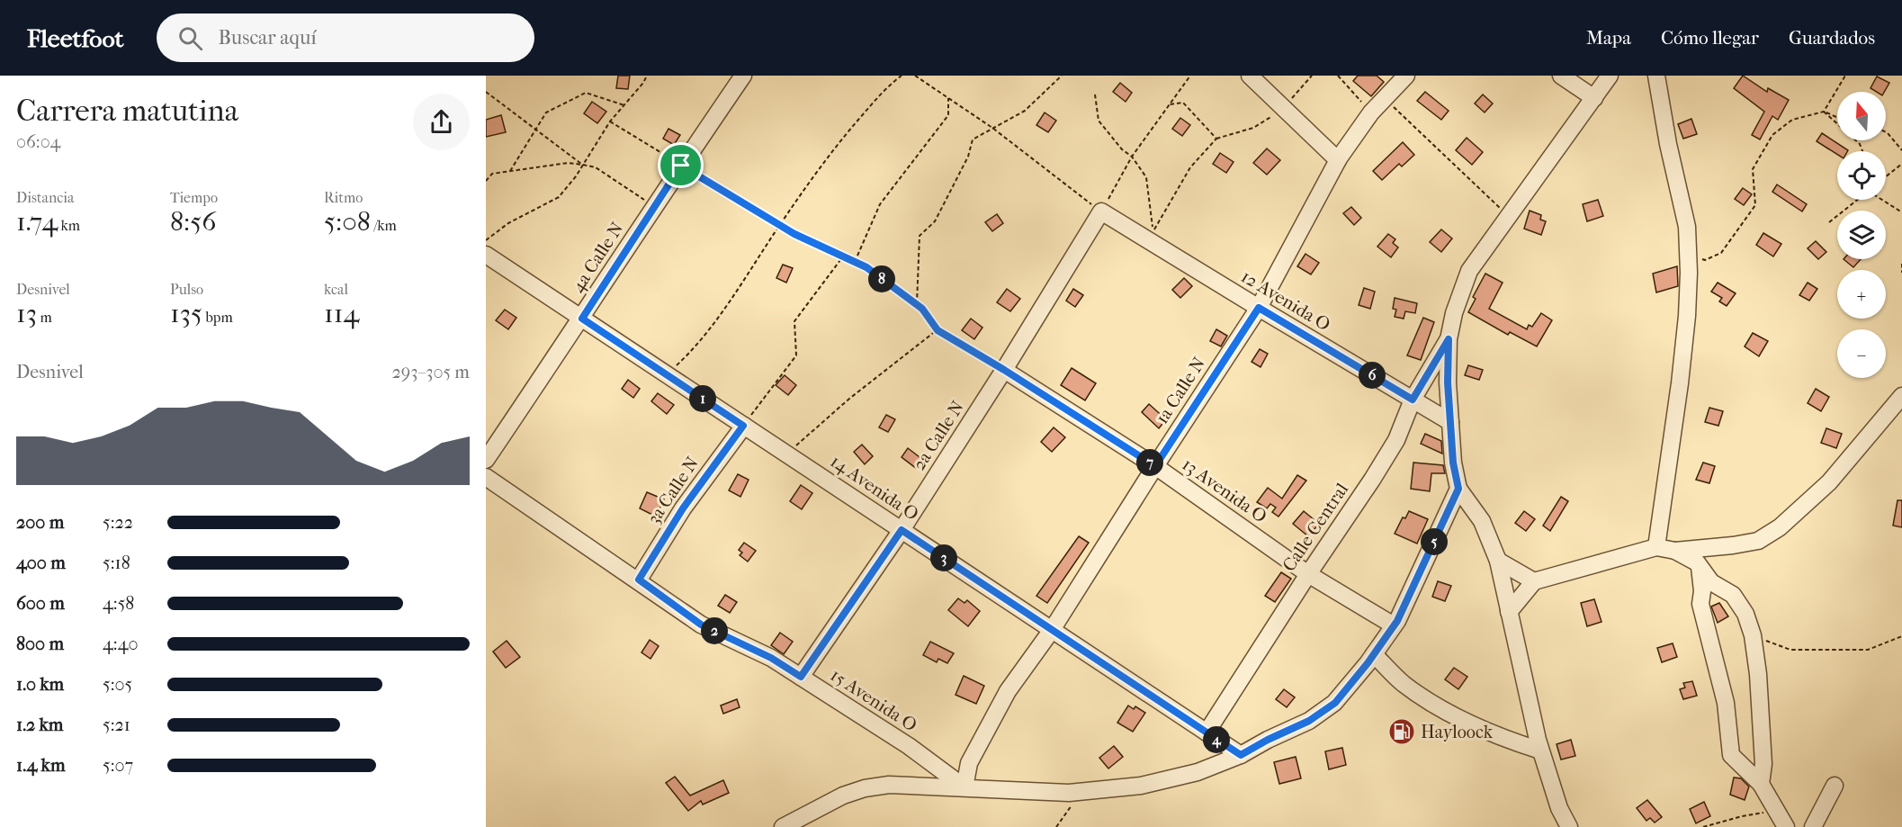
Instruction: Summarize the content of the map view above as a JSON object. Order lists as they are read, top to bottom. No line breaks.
{"streets":{"street":["4a Calle N","12 Avenida O","1a Calle N","2a Calle N","14 Avenida O","3a Calle N","13 Avenida O","Calle Central","15 Avenida O"]},"crossings":[["4a Calle N","14 Avenida O"],["12 Avenida O","1a Calle N"],["12 Avenida O","2a Calle N"],["12 Avenida O","Calle Central"],["1a Calle N","14 Avenida O"],["1a Calle N","13 Avenida O"],["1a Calle N","15 Avenida O"],["2a Calle N","14 Avenida O"],["2a Calle N","13 Avenida O"],["2a Calle N","15 Avenida O"],["14 Avenida O","3a Calle N"],["14 Avenida O","Calle Central"],["3a Calle N","15 Avenida O"],["13 Avenida O","Calle Central"]],"places":{"fuel station":["Hayloock"]},"north":"top","page":{"header":"Fleetfoot","search":"Buscar aquí","nav":["Mapa","Cómo llegar","Guardados"],"heading":["Carrera matutina","06:04"],"map_buttons":["+","−"],"stats":[["Distancia","1.74 km"],["Tiempo","8:56"],["Ritmo","5:08 /km"],["Desnivel","13 m"],["Pulso","135 bpm"],["kcal","114"]],"pins":["8","6","1","7","5","3","2","4"],"chart":["Desnivel","293–305 m"],"list":[{"name":"200 m","note":"5:22"},{"name":"400 m","note":"5:18"},{"name":"600 m","note":"4:58"},{"name":"800 m","note":"4:40"},{"name":"1.0 km","note":"5:05"},{"name":"1.2 km","note":"5:21"},{"name":"1.4 km","note":"5:07"}]}}
